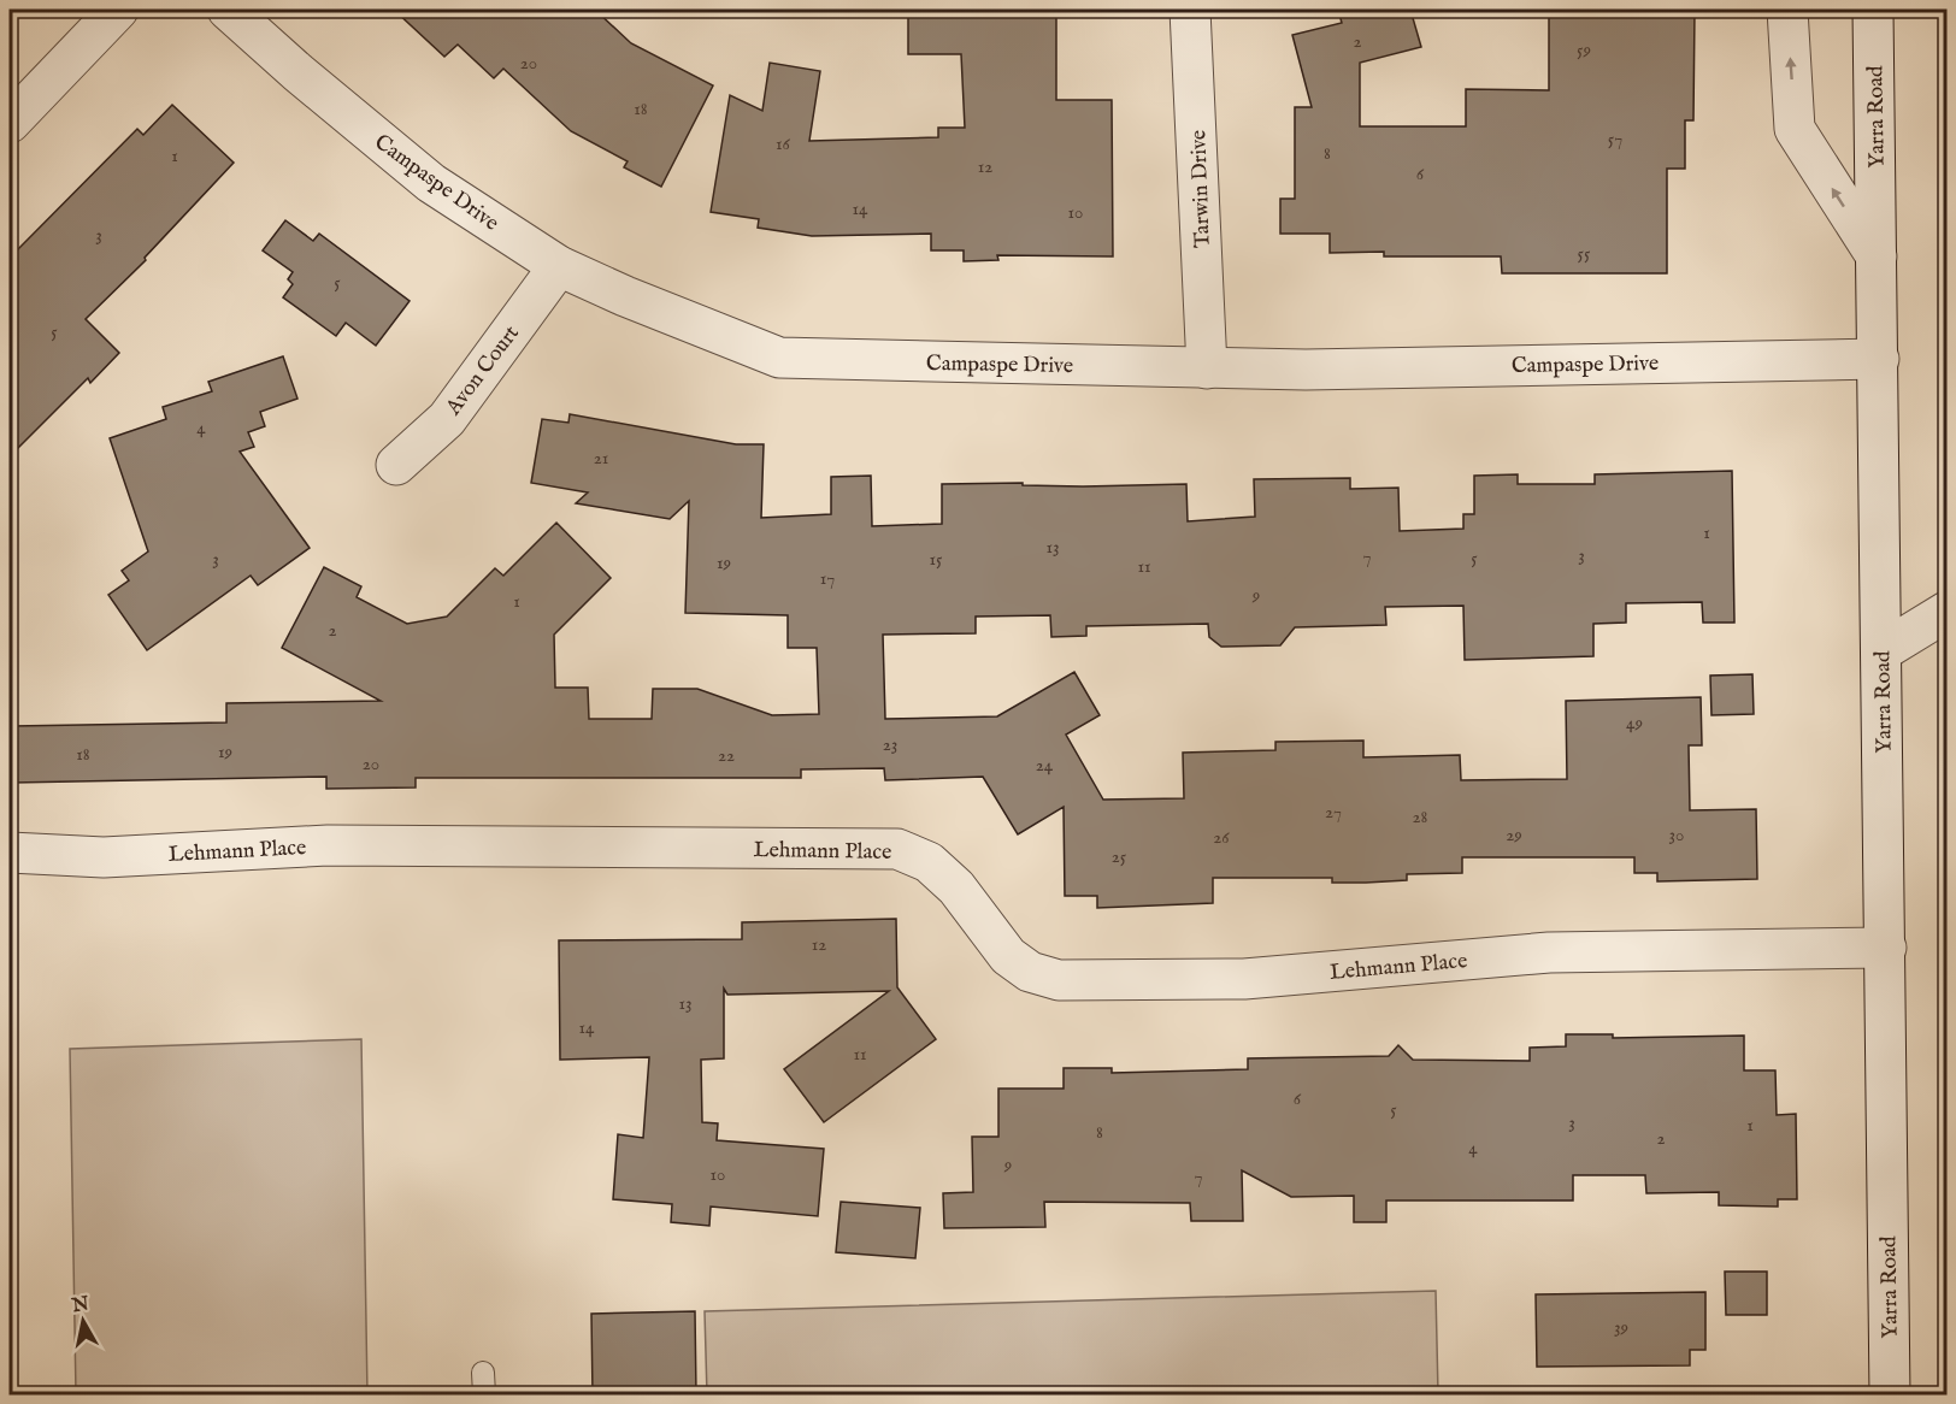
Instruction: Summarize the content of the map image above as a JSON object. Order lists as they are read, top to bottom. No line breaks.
{"streets":{"street":["Yarra Road","Campaspe Drive","Tarwin Drive","Avon Court","Lehmann Place"]},"crossings":[["Yarra Road","Campaspe Drive"],["Yarra Road","Lehmann Place"],["Campaspe Drive","Tarwin Drive"],["Campaspe Drive","Avon Court"]],"house_numbers":["2","59","20","18","57","16","8","1","12","6","14","10","3","55","5","5","4","21","1","13","3","7","5","3","15","19","11","17","9","1","2","49","23","19","18","22","20","24","27","28","29","30","26","25","12","13","14","11","6","5","3","1","8","2","4","9","10","7","39"],"north":"top"}
